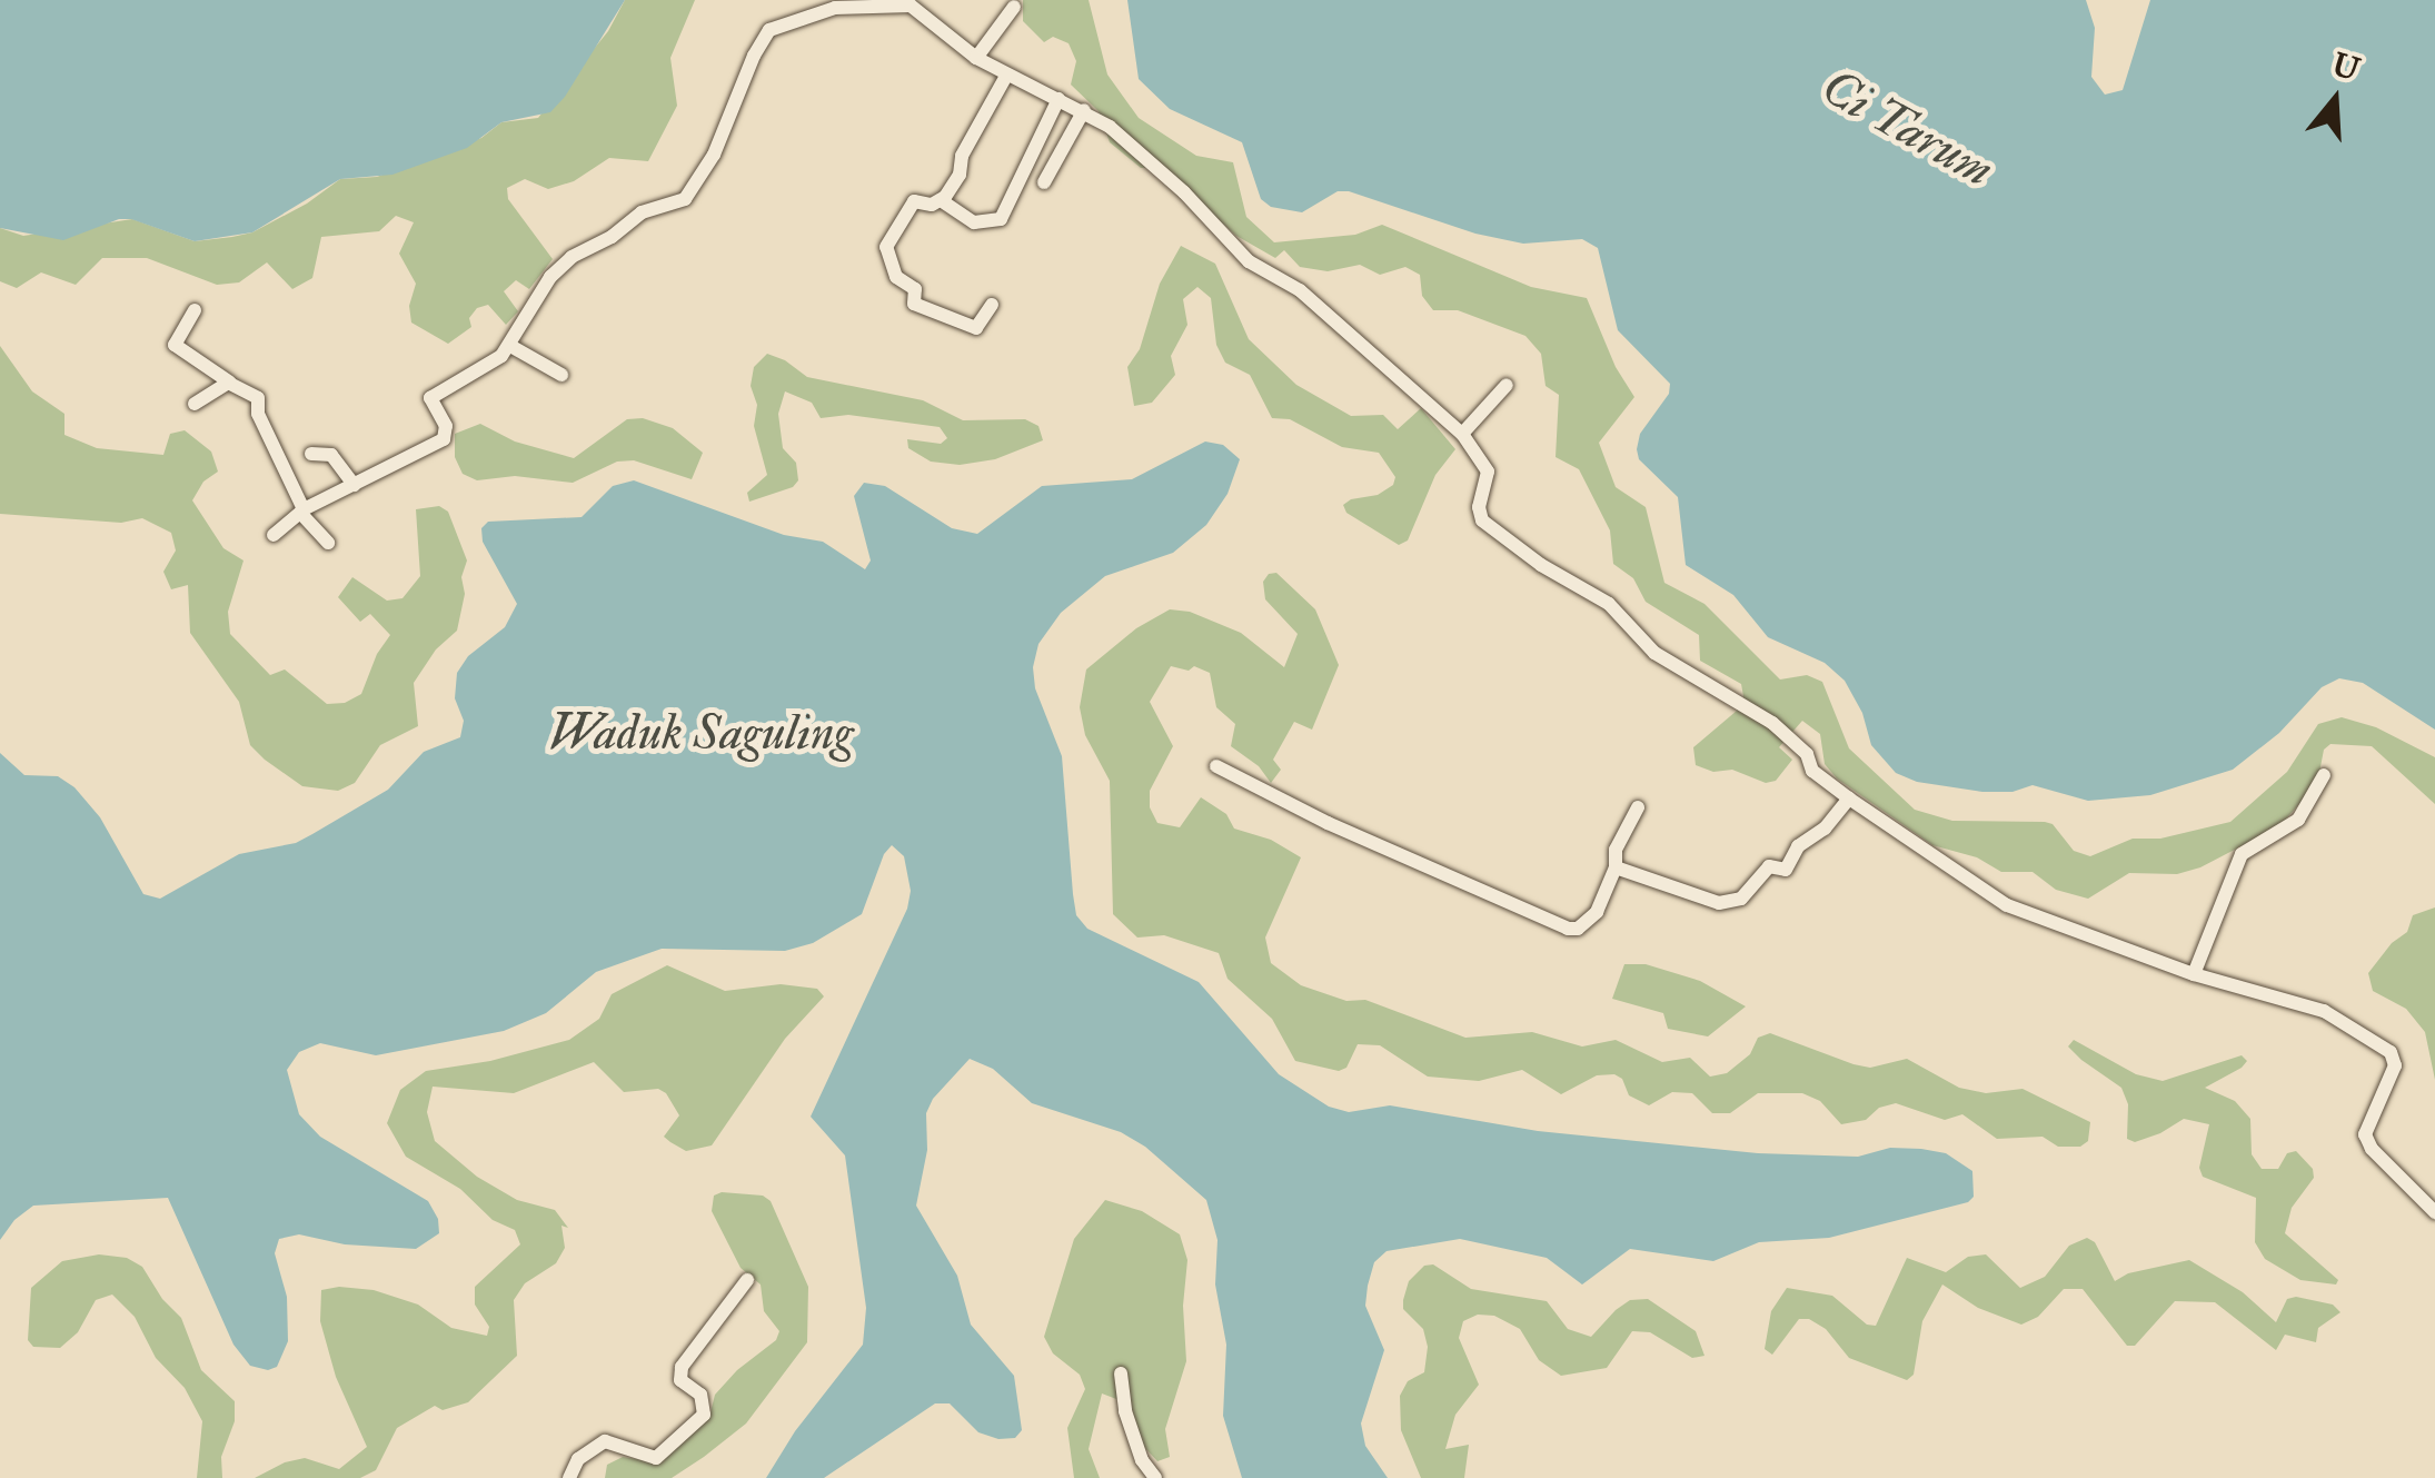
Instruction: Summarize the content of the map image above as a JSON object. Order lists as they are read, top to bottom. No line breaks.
{"water":["Ci Tarum","Waduk Saguling"],"north":"top"}
